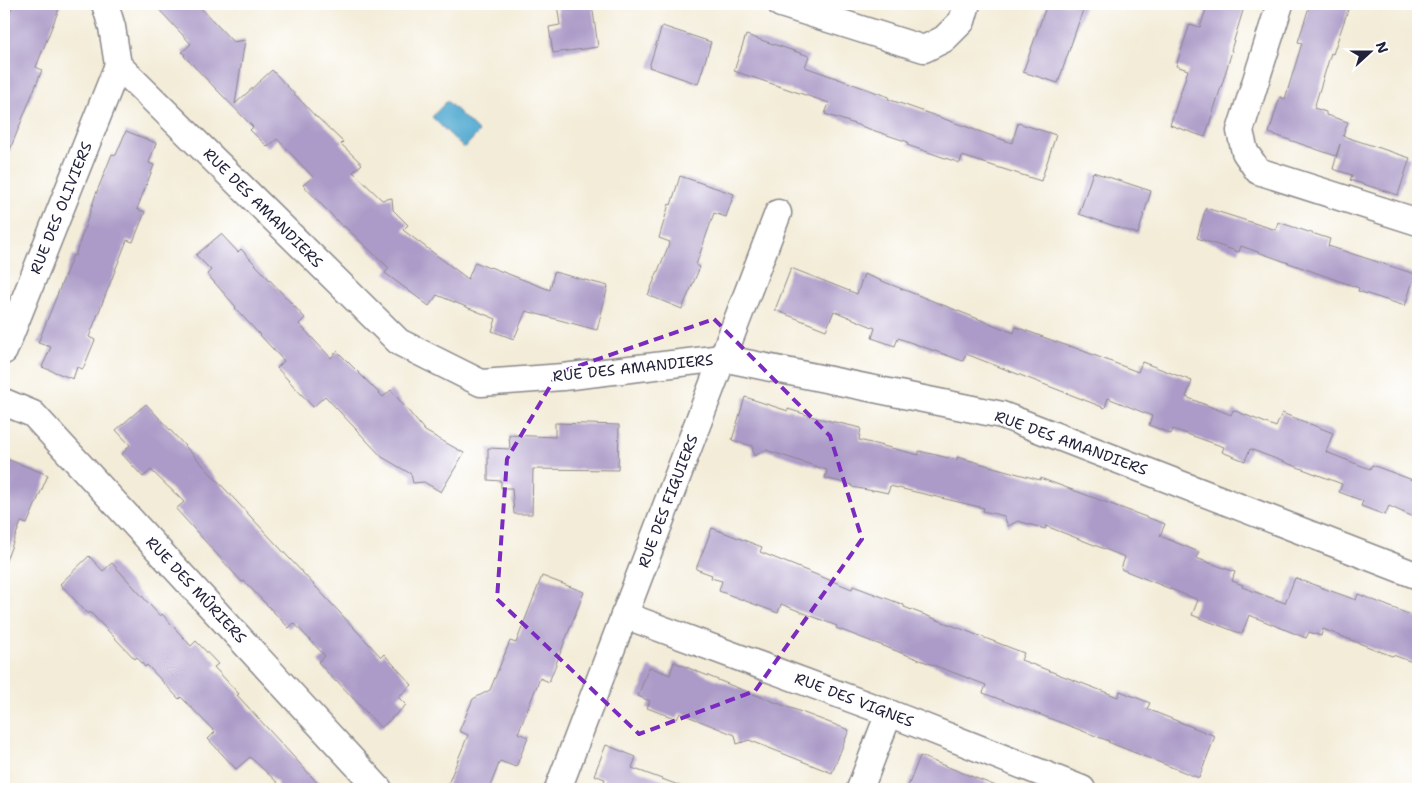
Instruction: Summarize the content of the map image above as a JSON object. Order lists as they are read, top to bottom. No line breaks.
{"streets":{"street":["RUE DES OLIVIERS","RUE DES AMANDIERS","RUE DES FIGUIERS","RUE DES MÛRIERS","RUE DES VIGNES"]},"crossings":[["RUE DES OLIVIERS","RUE DES AMANDIERS"],["RUE DES AMANDIERS","RUE DES FIGUIERS"],["RUE DES FIGUIERS","RUE DES VIGNES"]],"north":"right"}
